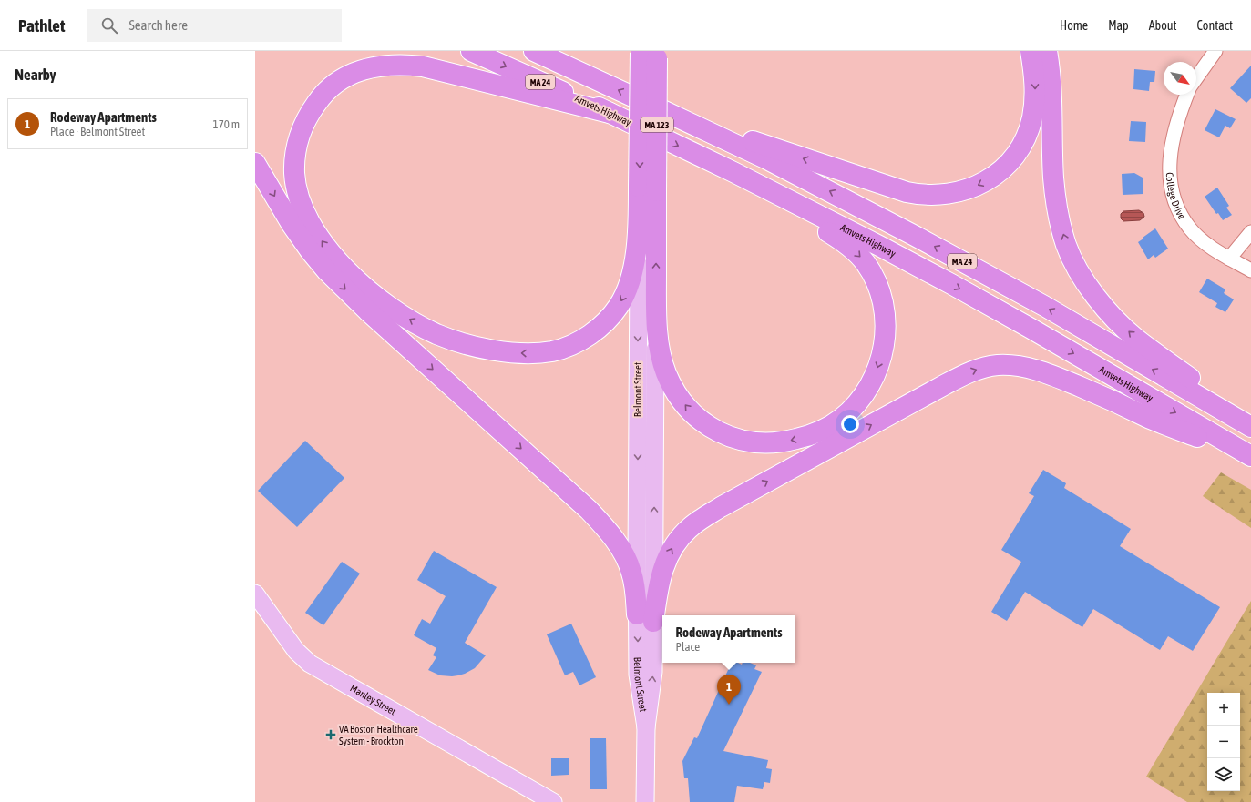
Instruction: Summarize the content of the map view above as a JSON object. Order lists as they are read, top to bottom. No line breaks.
{"streets":{"highway":["MA 24","Amvets Highway","MA 123","Belmont Street"],"main road":["Manley Street"],"street":["College Drive"]},"places":{"health":["VA Boston Healthcare System - Brockton"]},"north":"bottom right","page":{"header":"Pathlet","search":"Search here","nav":["Home","Map","About","Contact"],"heading":"Nearby","list":[{"mark":"1","name":"Rodeway Apartments","note":"Place · Belmont Street","value":"170 m"}],"popup":["Rodeway Apartments","Place"],"pins":"1","map_buttons":["+","−"]}}
